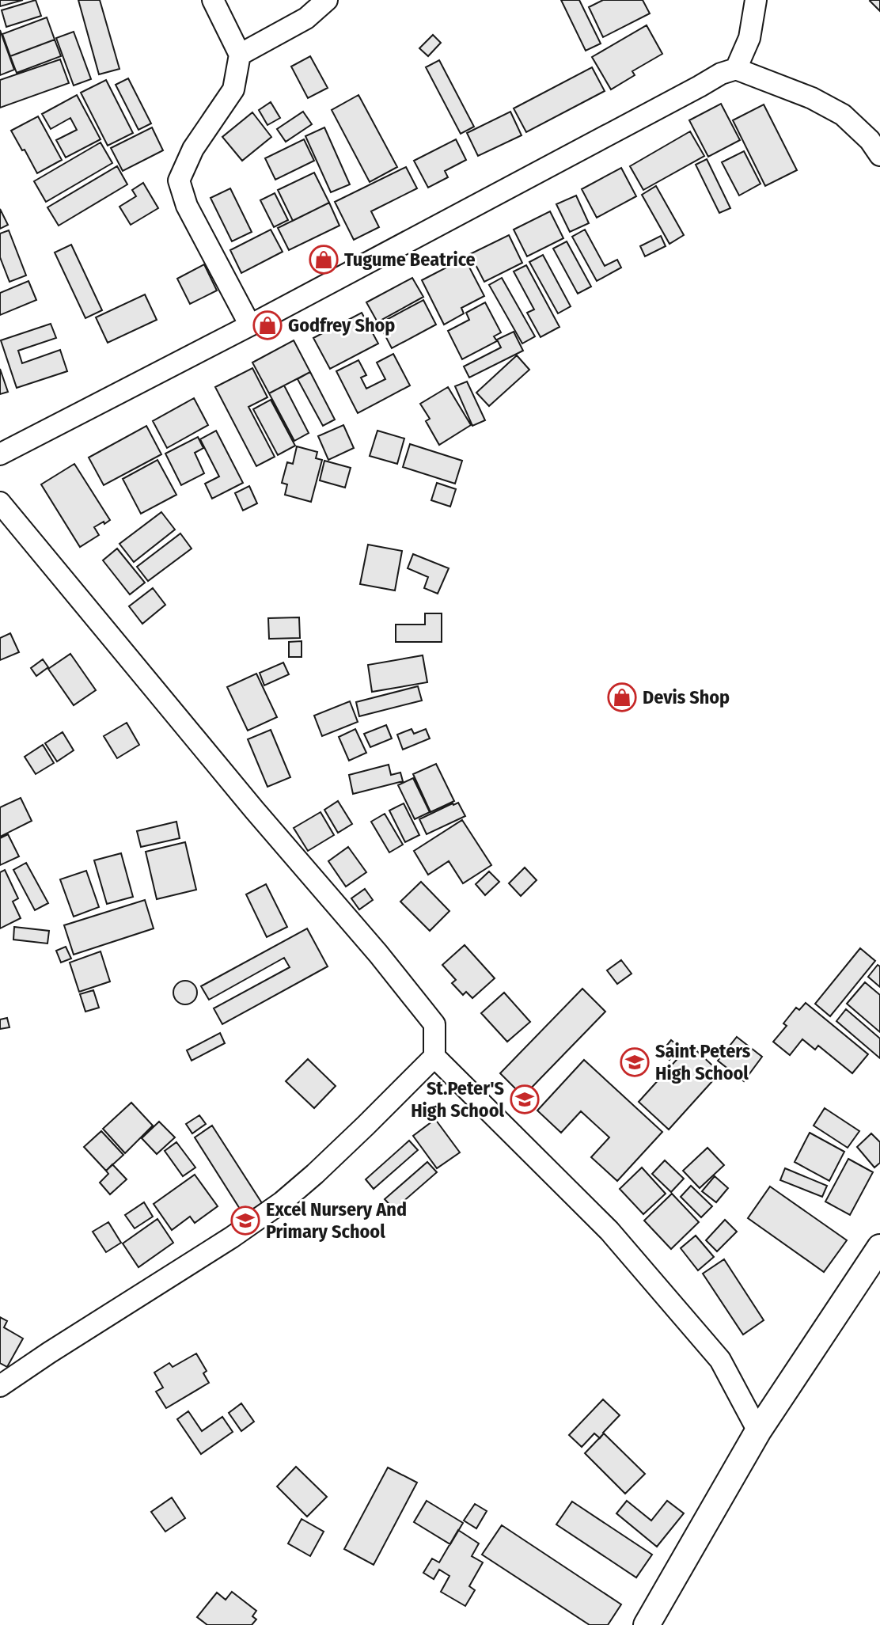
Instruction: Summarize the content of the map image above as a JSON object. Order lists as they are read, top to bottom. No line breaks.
{"places":{"shop":["Tugume Beatrice","Godfrey Shop","Devis Shop"],"school or university":["Saint Peters High School","St.Peter'S High School","Excel Nursery And Primary School"]}}
